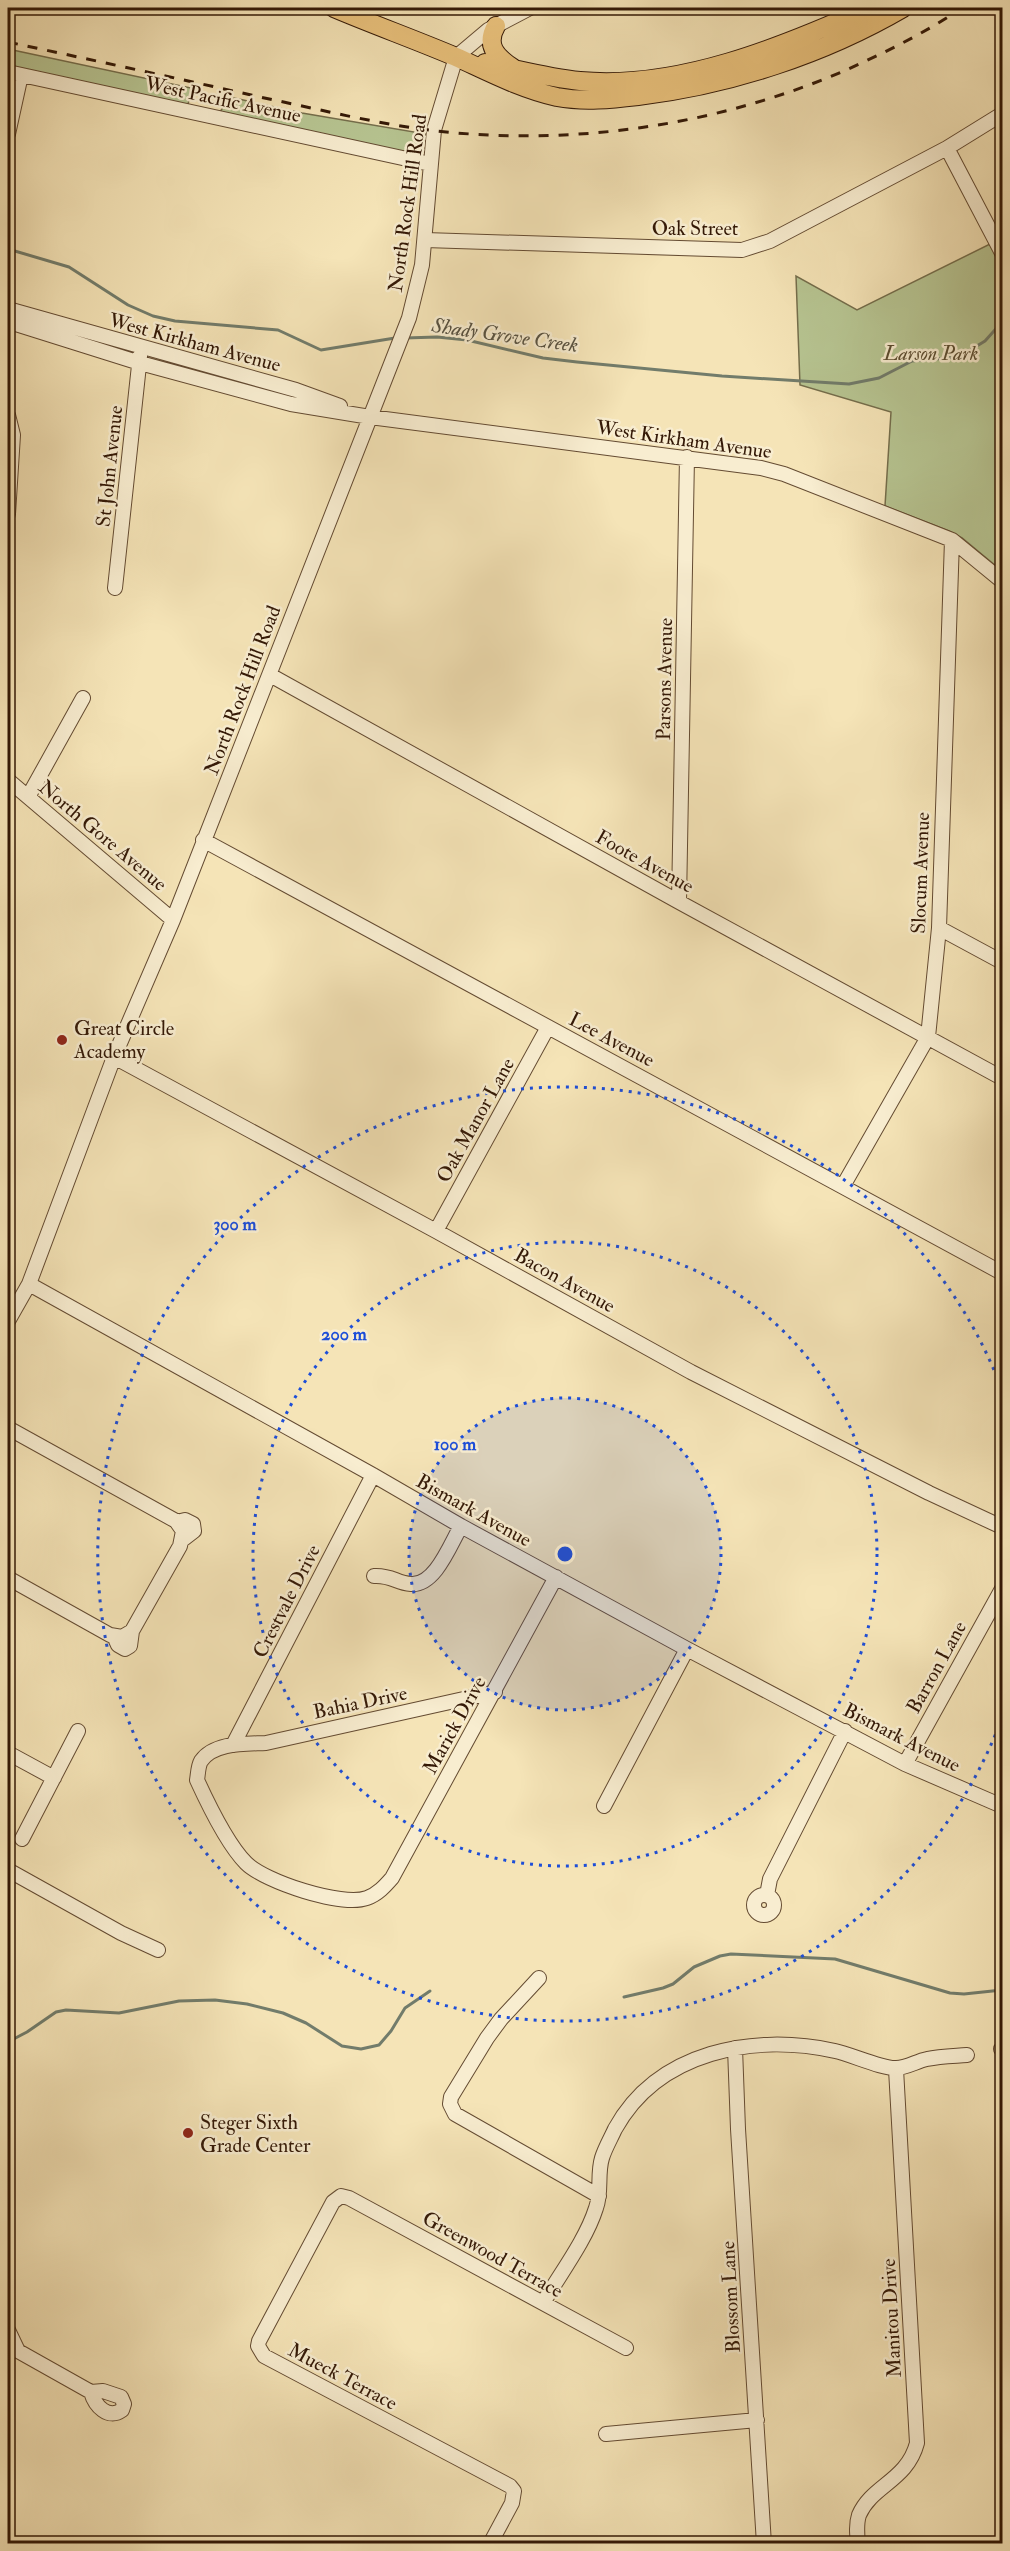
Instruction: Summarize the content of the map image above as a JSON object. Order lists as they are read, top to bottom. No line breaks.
{"streets":{"street":["West Pacific Avenue","North Rock Hill Road","Oak Street","West Kirkham Avenue","St John Avenue","Parsons Avenue","North Gore Avenue","Foote Avenue","Slocum Avenue","Lee Avenue","Oak Manor Lane","Bacon Avenue","Bismark Avenue","Crestvale Drive","Barron Lane","Bahia Drive","Marick Drive","Greenwood Terrace","Blossom Lane","Manitou Drive","Mueck Terrace"]},"crossings":[["West Pacific Avenue","North Rock Hill Road"],["North Rock Hill Road","Oak Street"],["North Rock Hill Road","West Kirkham Avenue"],["North Rock Hill Road","North Gore Avenue"],["North Rock Hill Road","Foote Avenue"],["North Rock Hill Road","Lee Avenue"],["North Rock Hill Road","Bacon Avenue"],["North Rock Hill Road","Bismark Avenue"],["West Kirkham Avenue","St John Avenue"],["West Kirkham Avenue","Parsons Avenue"],["West Kirkham Avenue","Slocum Avenue"],["Parsons Avenue","Foote Avenue"],["Foote Avenue","Slocum Avenue"],["Slocum Avenue","Lee Avenue"],["Lee Avenue","Oak Manor Lane"],["Oak Manor Lane","Bacon Avenue"],["Bismark Avenue","Crestvale Drive"],["Bismark Avenue","Barron Lane"],["Bismark Avenue","Marick Drive"],["Crestvale Drive","Bahia Drive"],["Crestvale Drive","Marick Drive"],["Bahia Drive","Marick Drive"],["Greenwood Terrace","Mueck Terrace"]],"water":["Shady Grove Creek"],"parks":["Larson Park"],"places":["Great Circle Academy","Steger Sixth Grade Center"],"rings":["300 m","200 m","100 m"]}
